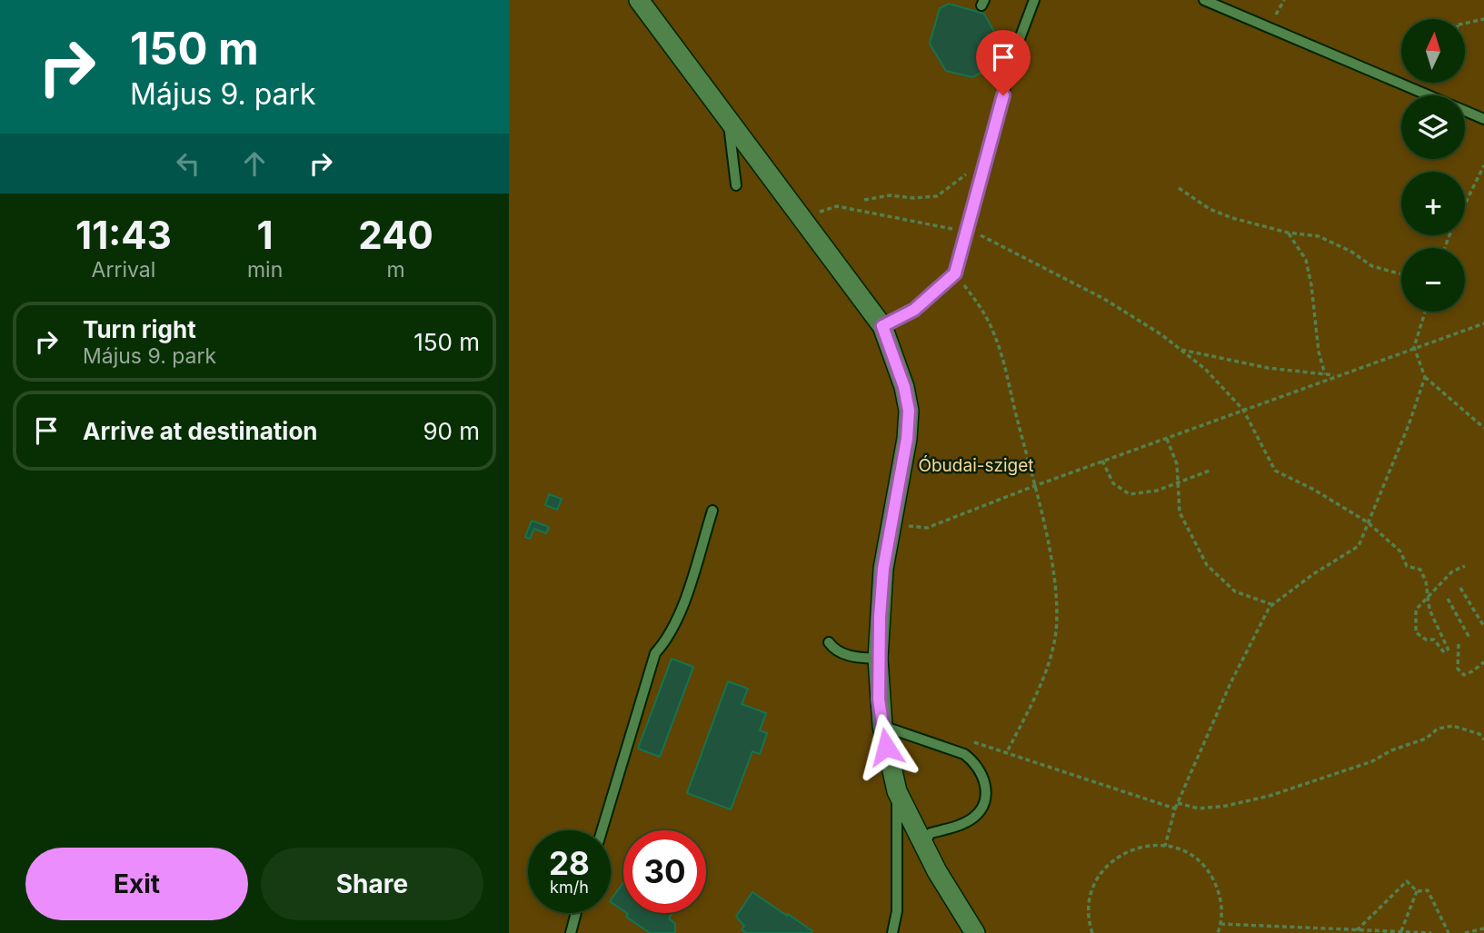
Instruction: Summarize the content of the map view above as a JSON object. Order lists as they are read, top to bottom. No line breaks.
{"parks":["Óbudai-sziget"],"north":"top","page":{"turn":["150 m","Május 9. park"],"map_buttons":["+","−"],"eta":["11:43","Arrival","1","min","240","m"],"list":[{"name":"Turn right","note":"Május 9. park","value":"150 m"},{"name":"Arrive at destination","value":"90 m"}],"speed":"28 km/h","limit":"30","buttons":["Exit","Share"]}}
